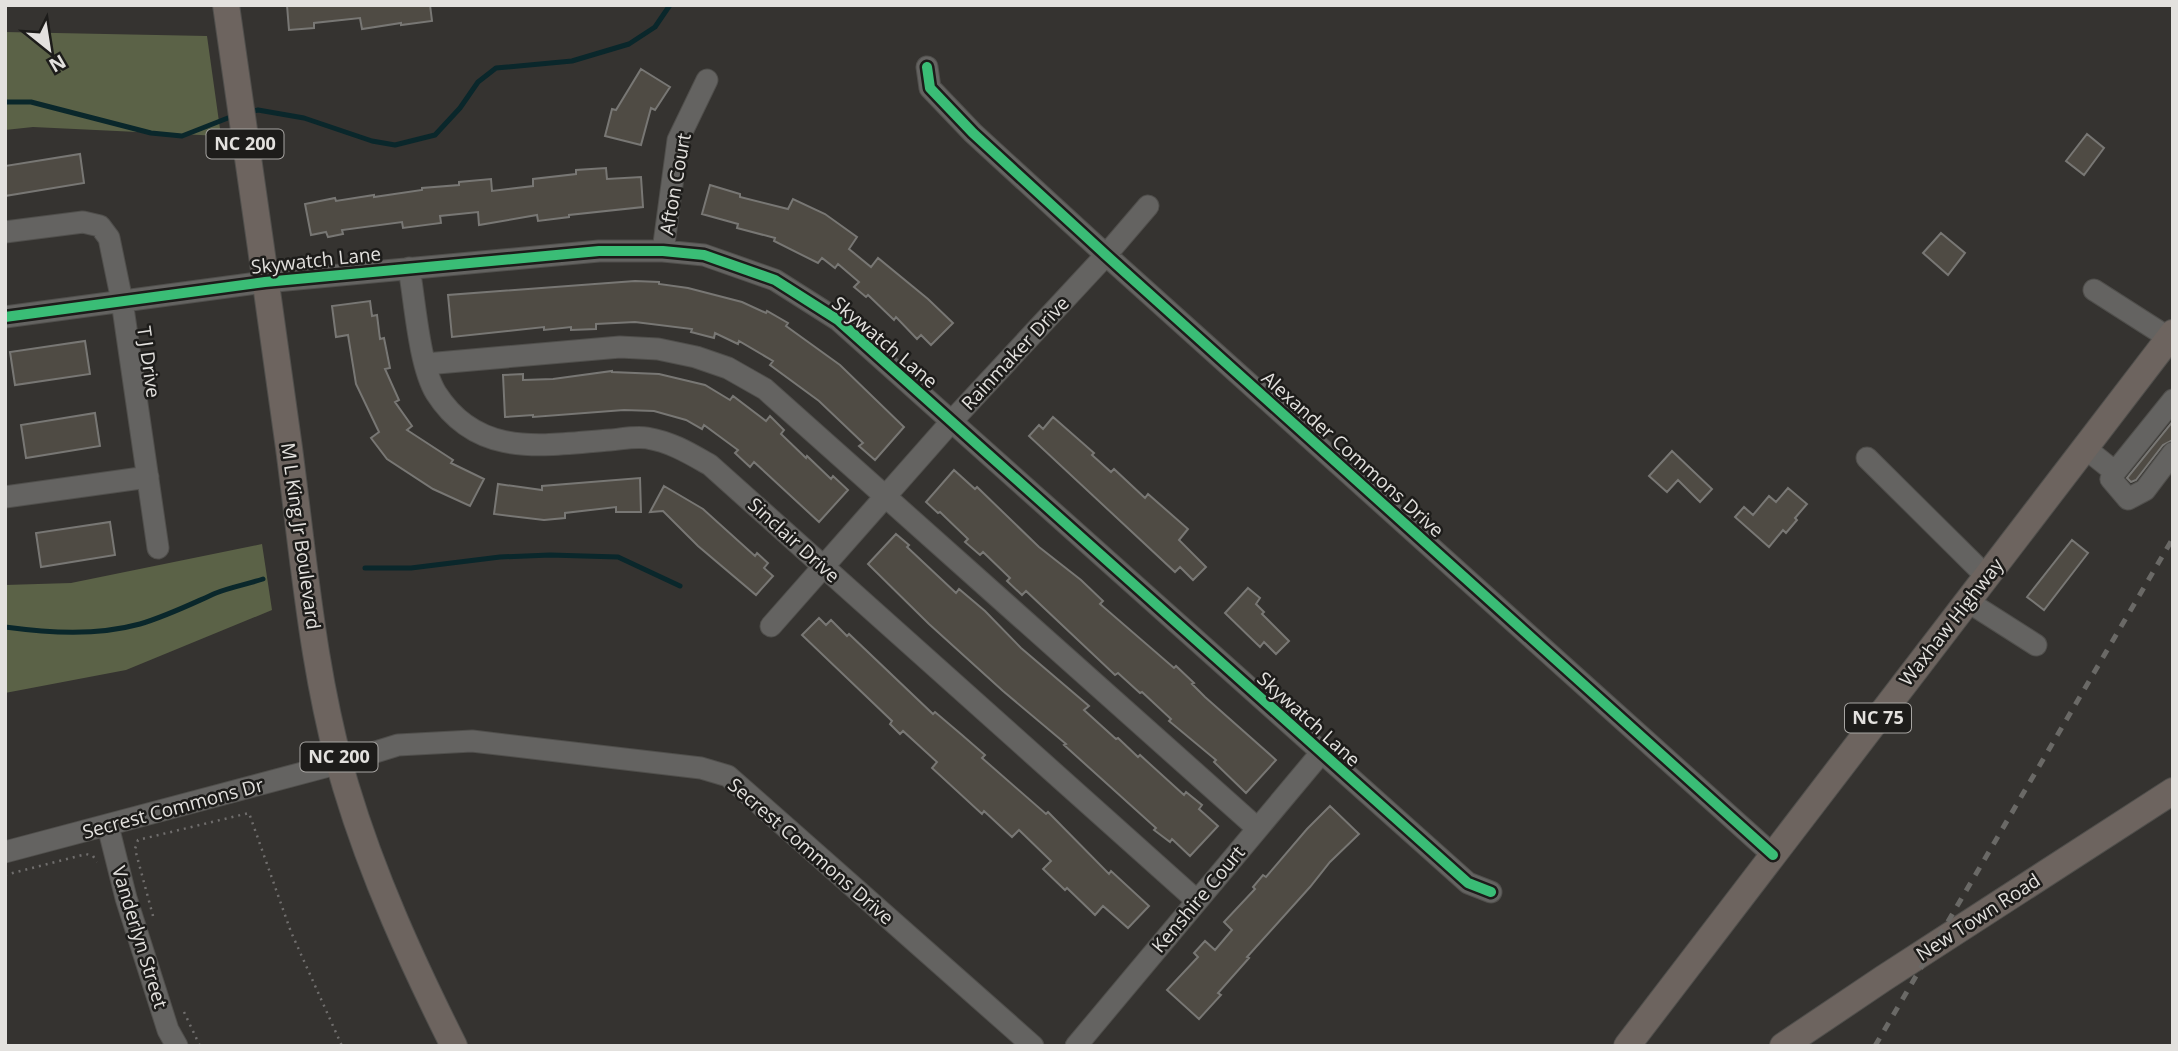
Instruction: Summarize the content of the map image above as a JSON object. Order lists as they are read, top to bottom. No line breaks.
{"streets":{"main road":["NC 200","M L King Jr Boulevard","Waxhaw Highway","NC 75","New Town Road"],"street":["Afton Court","Skywatch Lane","Rainmaker Drive","T J Drive","Alexander Commons Drive","Sinclair Drive","Secrest Commons Dr","Secrest Commons Drive","Kenshire Court","Vanderlyn Street"]},"crossings":[["Afton Court","Skywatch Lane"],["Skywatch Lane","Rainmaker Drive"],["Skywatch Lane","T J Drive"],["Skywatch Lane","M L King Jr Boulevard"],["Skywatch Lane","Sinclair Drive"],["Skywatch Lane","Kenshire Court"],["Rainmaker Drive","Alexander Commons Drive"],["Rainmaker Drive","Sinclair Drive"],["Alexander Commons Drive","Waxhaw Highway"],["M L King Jr Boulevard","Secrest Commons Dr"],["M L King Jr Boulevard","Secrest Commons Drive"],["Sinclair Drive","Kenshire Court"],["Secrest Commons Dr","Secrest Commons Drive"],["Secrest Commons Dr","Vanderlyn Street"]],"north":"bottom right"}
